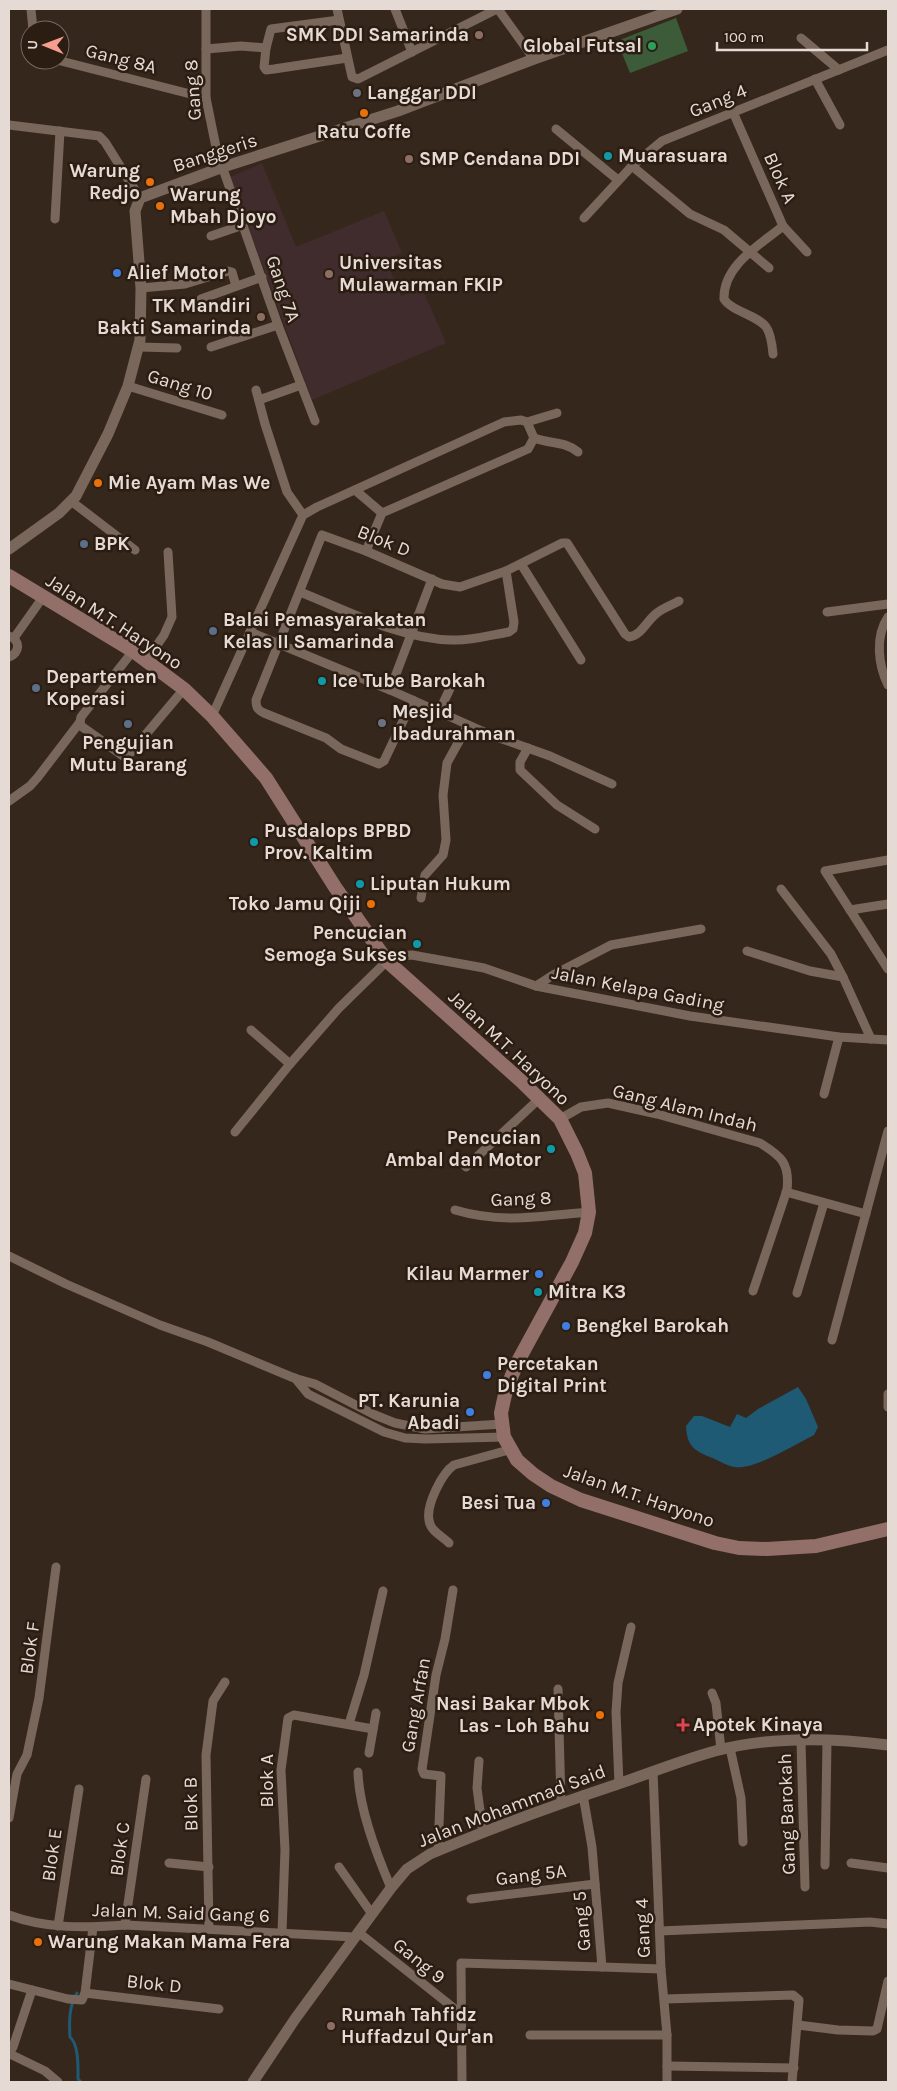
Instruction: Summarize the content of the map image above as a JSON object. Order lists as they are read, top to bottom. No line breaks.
{"streets":{"main road":["Jalan M.T. Haryono"],"street":["Gang 8A","Gang 8","Gang 4","Banggeris","Blok A","Gang 7A","Gang 10","Blok D","Jalan Kelapa Gading","Gang Alam Indah","Blok F","Gang Arfan","Blok B","Jalan Mohammad Said","Gang Barokah","Blok C","Blok E","Gang 5A","Jalan M. Said Gang 6","Gang 5","Gang 9"]},"crossings":[["Gang 8A","Gang 8"],["Gang 8","Banggeris"],["Gang 8","Gang 7A"],["Gang 8","Jalan M.T. Haryono"],["Gang 4","Blok A"],["Gang 4","Jalan Mohammad Said"],["Banggeris","Gang 7A"],["Blok A","Jalan M. Said Gang 6"],["Jalan M.T. Haryono","Jalan Kelapa Gading"],["Jalan M.T. Haryono","Gang Alam Indah"],["Gang Arfan","Jalan Mohammad Said"],["Blok B","Jalan M. Said Gang 6"],["Jalan Mohammad Said","Gang Barokah"],["Jalan Mohammad Said","Jalan M. Said Gang 6"],["Jalan Mohammad Said","Gang 5"],["Jalan Mohammad Said","Gang 9"],["Blok C","Jalan M. Said Gang 6"],["Blok E","Jalan M. Said Gang 6"],["Gang 5A","Gang 5"],["Jalan M. Said Gang 6","Gang 9"],["Gang 5","Gang 9"]],"places":{"other":["SMK DDI Samarinda","Global Futsal","Langgar DDI","Ratu Coffe","Muarasuara","SMP Cendana DDI","Warung Redjo","Warung Mbah Djoyo","Alief Motor","Universitas Mulawarman FKIP","TK Mandiri Bakti Samarinda","Mie Ayam Mas We","BPK","Balai Pemasyarakatan Kelas II Samarinda","Ice Tube Barokah","Departemen Koperasi","Mesjid Ibadurahman","Pengujian Mutu Barang","Pusdalops BPBD Prov. Kaltim","Liputan Hukum","Toko Jamu Qiji","Pencucian Semoga Sukses","Pencucian Ambal dan Motor","Kilau Marmer","Mitra K3","Bengkel Barokah","Percetakan Digital Print","PT. Karunia Abadi","Besi Tua","Nasi Bakar Mbok Las - Loh Bahu","Warung Makan Mama Fera","Rumah Tahfidz Huffadzul Qur'an"],"health":["Apotek Kinaya"]},"scale_bar":"100 m","north":"left"}
